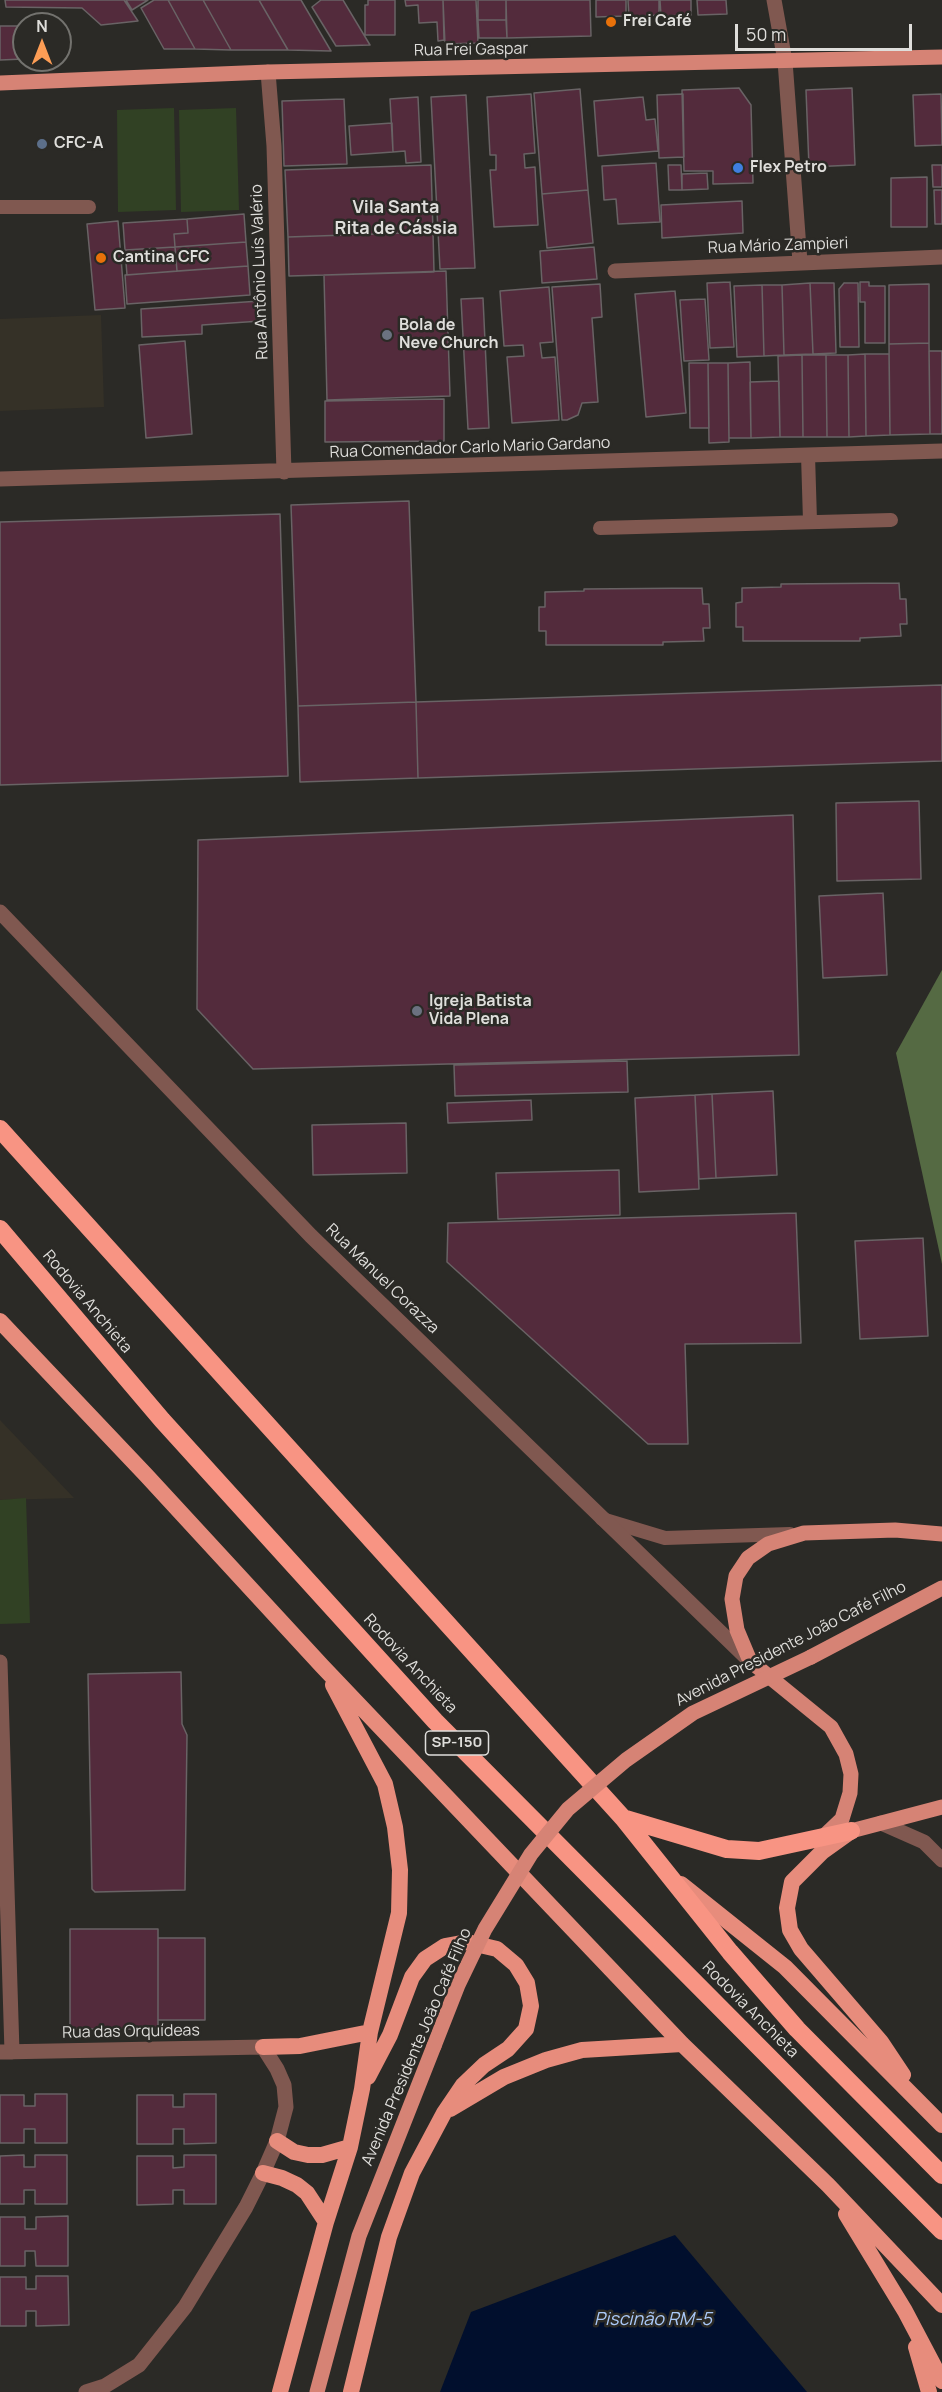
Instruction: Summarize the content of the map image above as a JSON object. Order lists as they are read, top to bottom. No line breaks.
{"streets":{"highway":["Rodovia Anchieta","SP-150"],"main road":["Rua Frei Gaspar","Avenida Presidente João Café Filho"],"street":["Rua Mário Zampieri","Rua Antônio Luís Valério","Rua Comendador Carlo Mario Gardano","Rua Manuel Corazza","Rua das Orquídeas"]},"crossings":[["Rua Frei Gaspar","Rua Antônio Luís Valério"],["Rua Antônio Luís Valério","Rua Comendador Carlo Mario Gardano"]],"districts":["Vila Santa Rita de Cássia"],"water":["Piscinão RM-5"],"places":["Frei Café","CFC-A","Flex Petro","Cantina CFC","Bola de Neve Church","Igreja Batista Vida Plena"],"scale_bar":"50 m","north":"top"}
